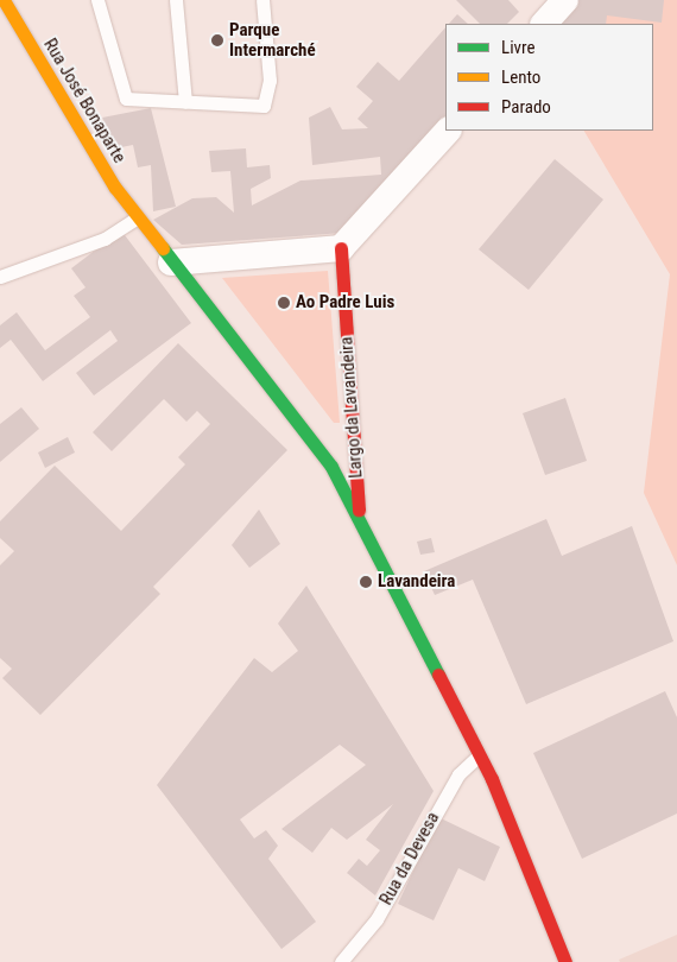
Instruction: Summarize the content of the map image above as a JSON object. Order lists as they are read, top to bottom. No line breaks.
{"streets":{"main road":["Rua José Bonaparte","Largo da Lavandeira"],"lane":["Rua da Devesa"]},"crossings":[["Rua José Bonaparte","Largo da Lavandeira"],["Largo da Lavandeira","Rua da Devesa"]],"places":["Parque Intermarché","Ao Padre Luis","Lavandeira"],"legend":["Livre","Lento","Parado"]}
